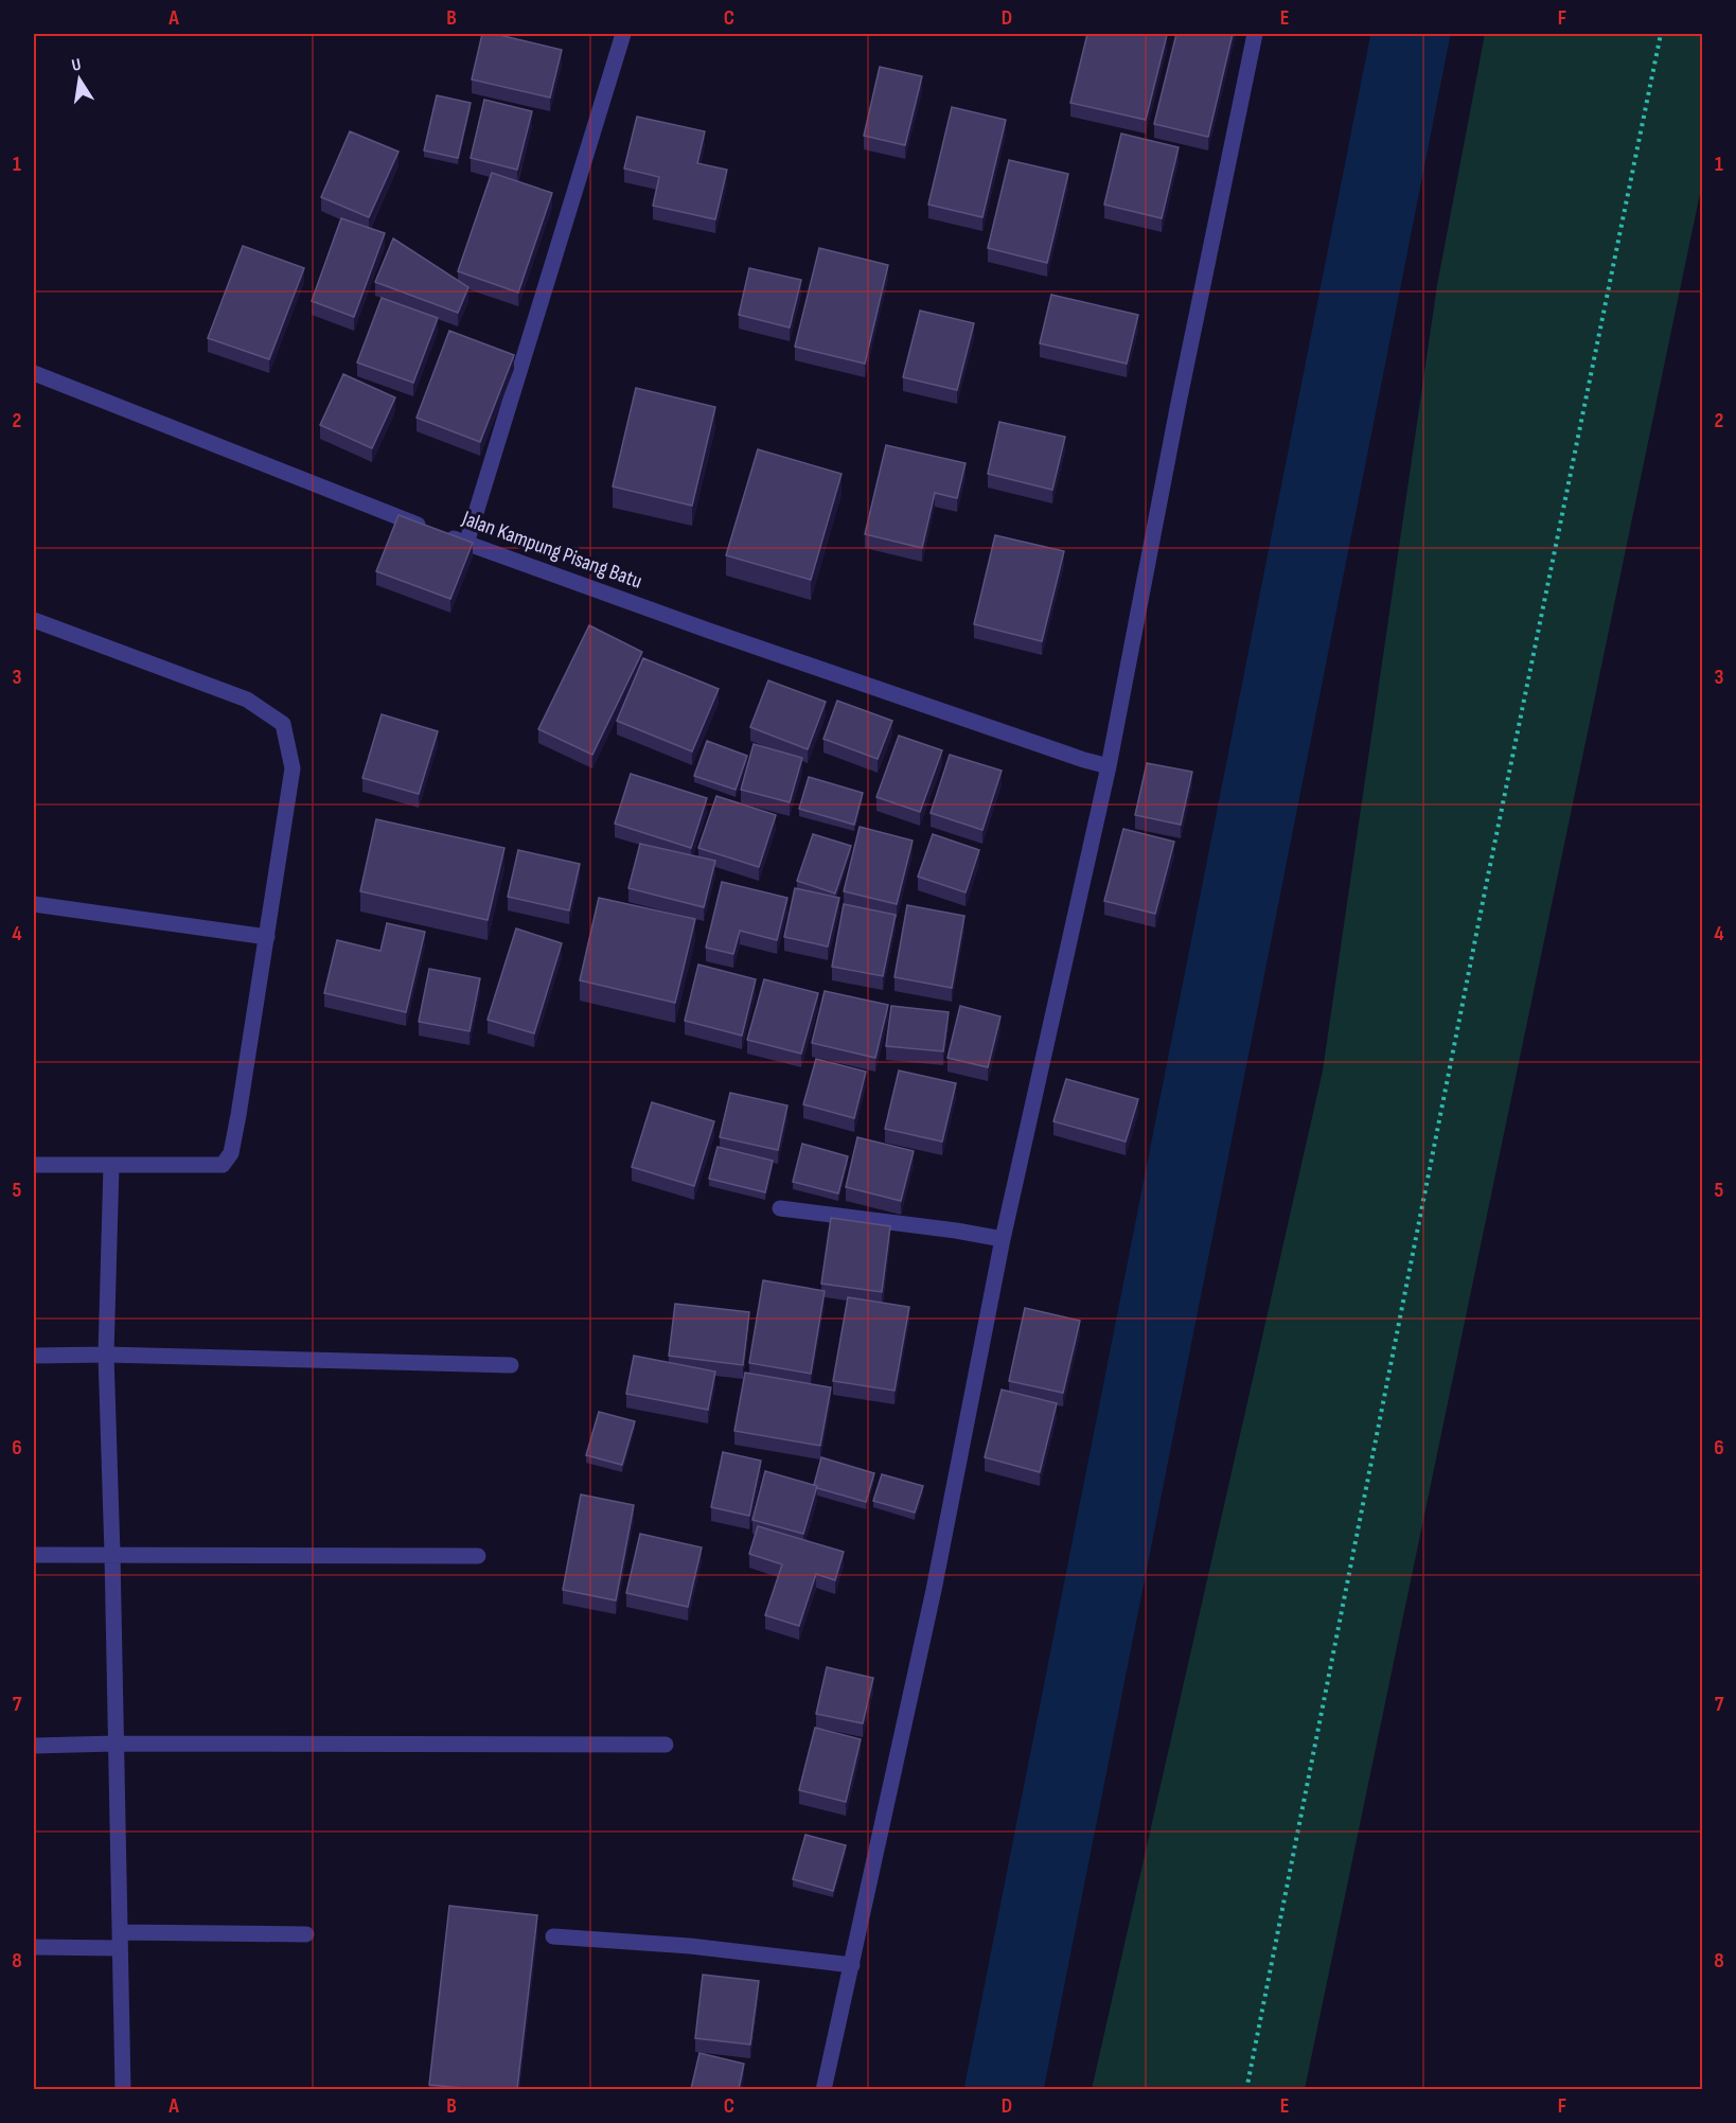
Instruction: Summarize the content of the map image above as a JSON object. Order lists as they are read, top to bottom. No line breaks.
{"streets":{"street":["Jalan Kampung Pisang Batu"]},"north":"top","grid":{"columns":["A","B","C","D","E","F"],"rows":["1","2","3","4","5","6","7","8"]}}
